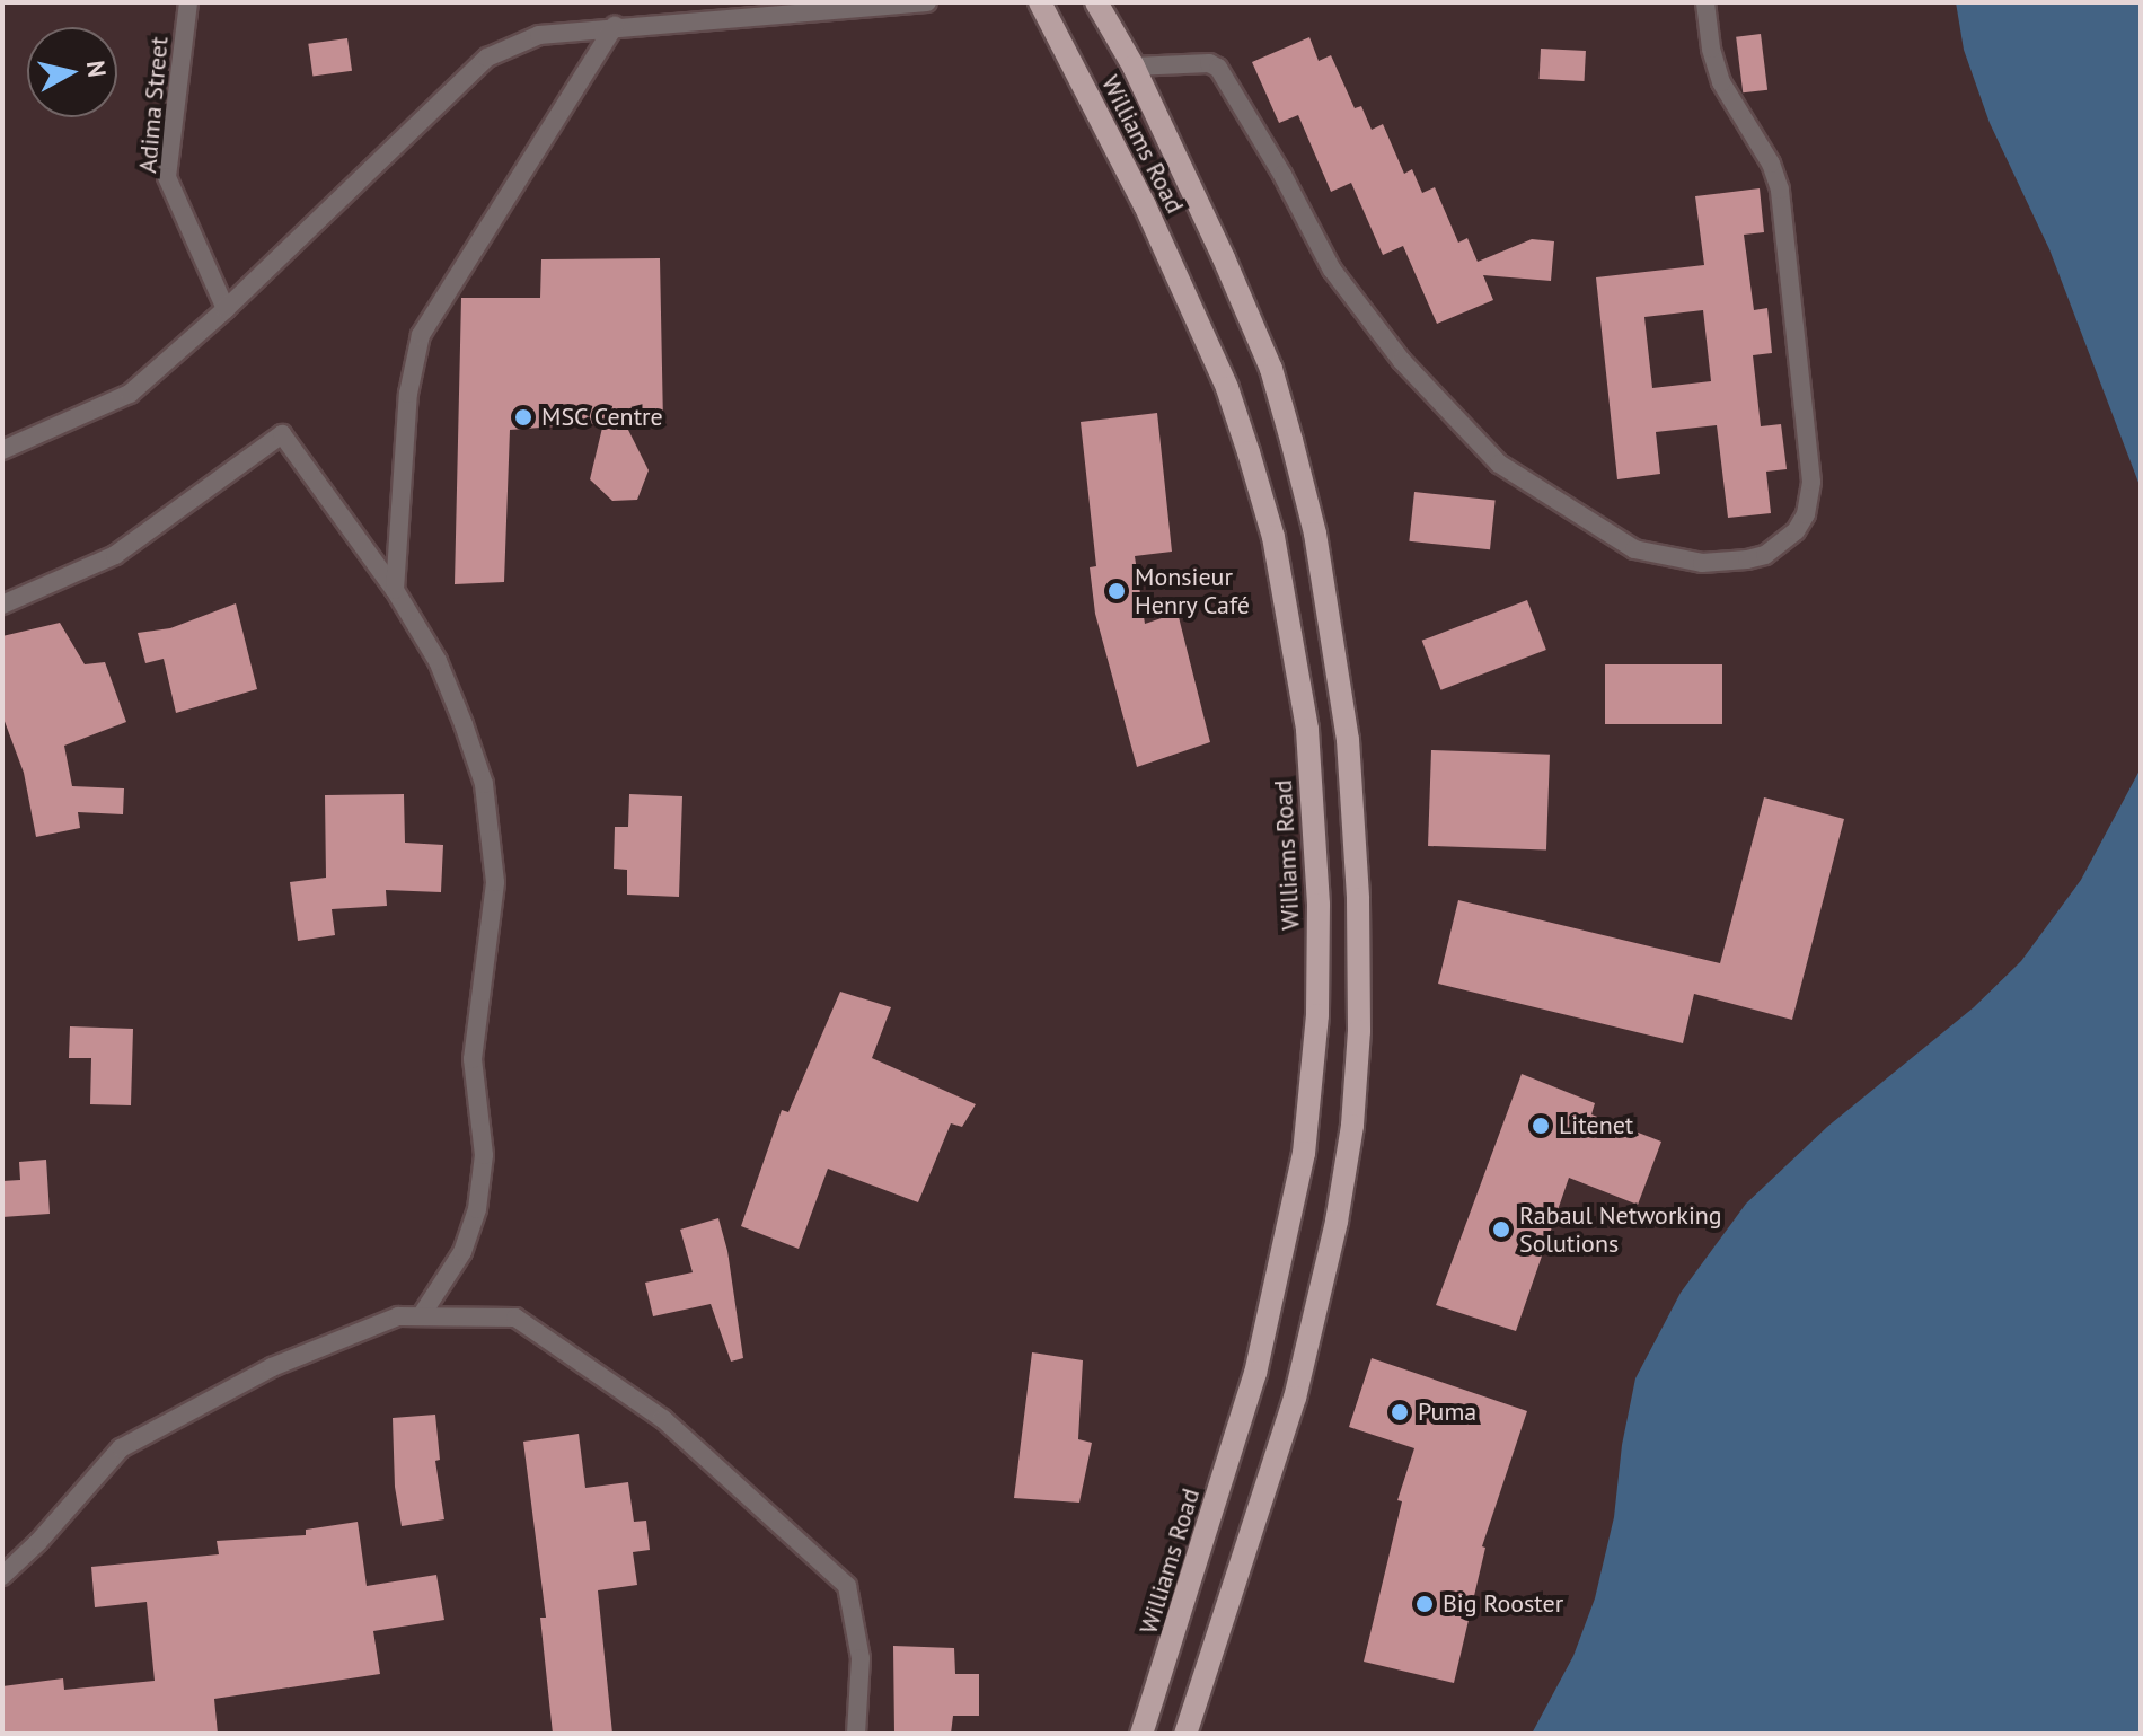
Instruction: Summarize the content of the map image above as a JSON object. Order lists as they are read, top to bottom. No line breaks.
{"streets":{"main road":["Williams Road"],"street":["Adima Street"]},"places":["MSC Centre","Monsieur Henry Café","Litenet","Rabaul Networking Solutions","Puma","Big Rooster"],"north":"right"}
